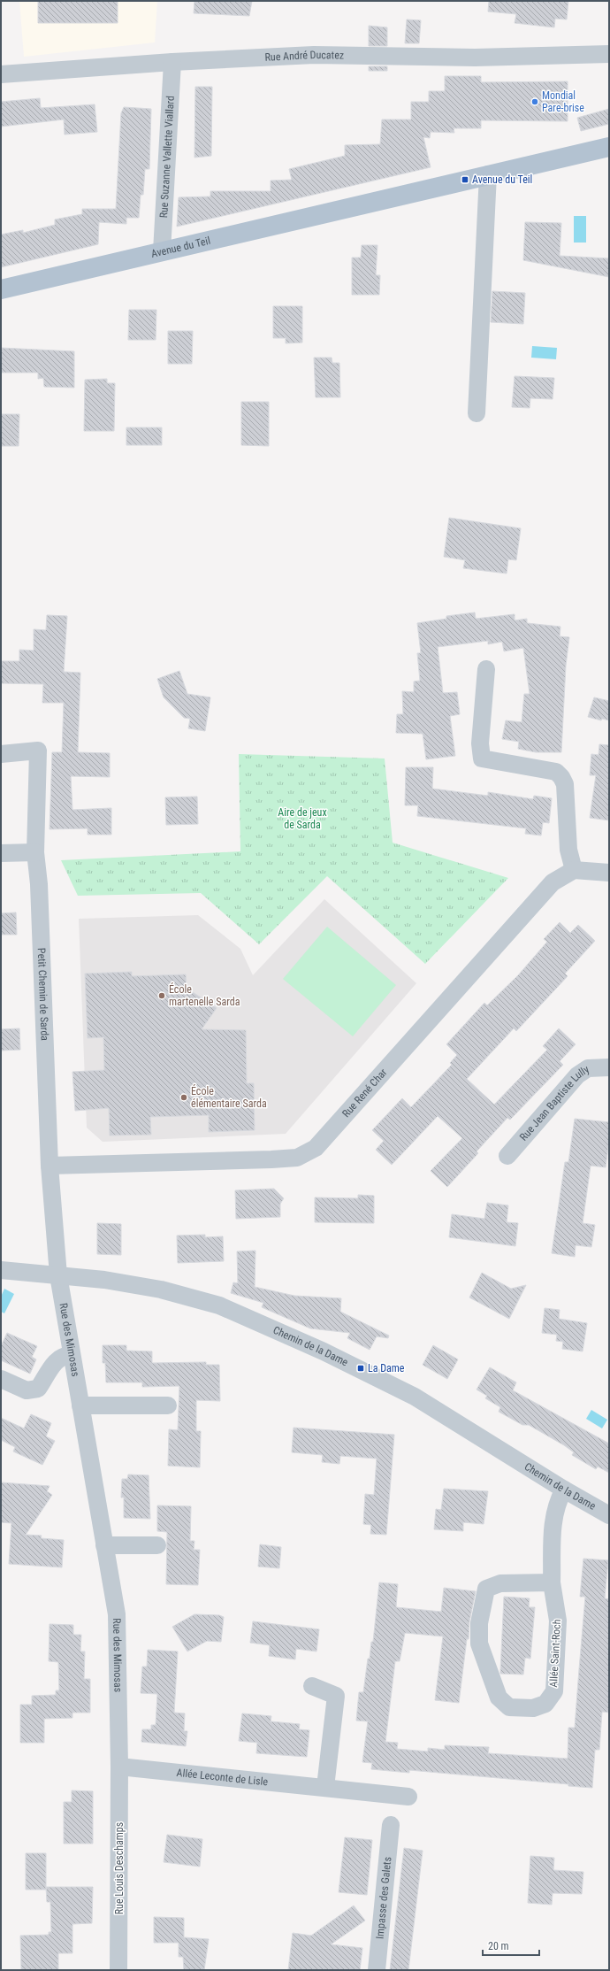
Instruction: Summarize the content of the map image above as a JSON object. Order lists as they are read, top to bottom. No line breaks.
{"streets":{"main road":["Avenue du Teil"],"street":["Rue André Ducatez","Rue Suzanne Vallette Viallard","Petit Chemin de Sarda","Rue René Char","Rue Jean Baptiste Lully","Rue des Mimosas","Chemin de la Dame","Allée Saint-Roch","Allée Leconte de Lisle","Rue Louis Deschamps","Impasse des Galets"]},"crossings":[["Rue André Ducatez","Rue Suzanne Vallette Viallard"],["Rue Suzanne Vallette Viallard","Avenue du Teil"],["Petit Chemin de Sarda","Rue René Char"],["Petit Chemin de Sarda","Rue des Mimosas"],["Petit Chemin de Sarda","Chemin de la Dame"],["Rue des Mimosas","Chemin de la Dame"],["Rue des Mimosas","Allée Leconte de Lisle"],["Rue des Mimosas","Rue Louis Deschamps"],["Chemin de la Dame","Allée Saint-Roch"],["Allée Leconte de Lisle","Rue Louis Deschamps"]],"parks":["Aire de jeux de Sarda"],"places":{"other":["Mondial Pare-brise","École martenelle Sarda","École élémentaire Sarda"],"transit":["Avenue du Teil","La Dame"]},"scale_bar":"20 m"}
